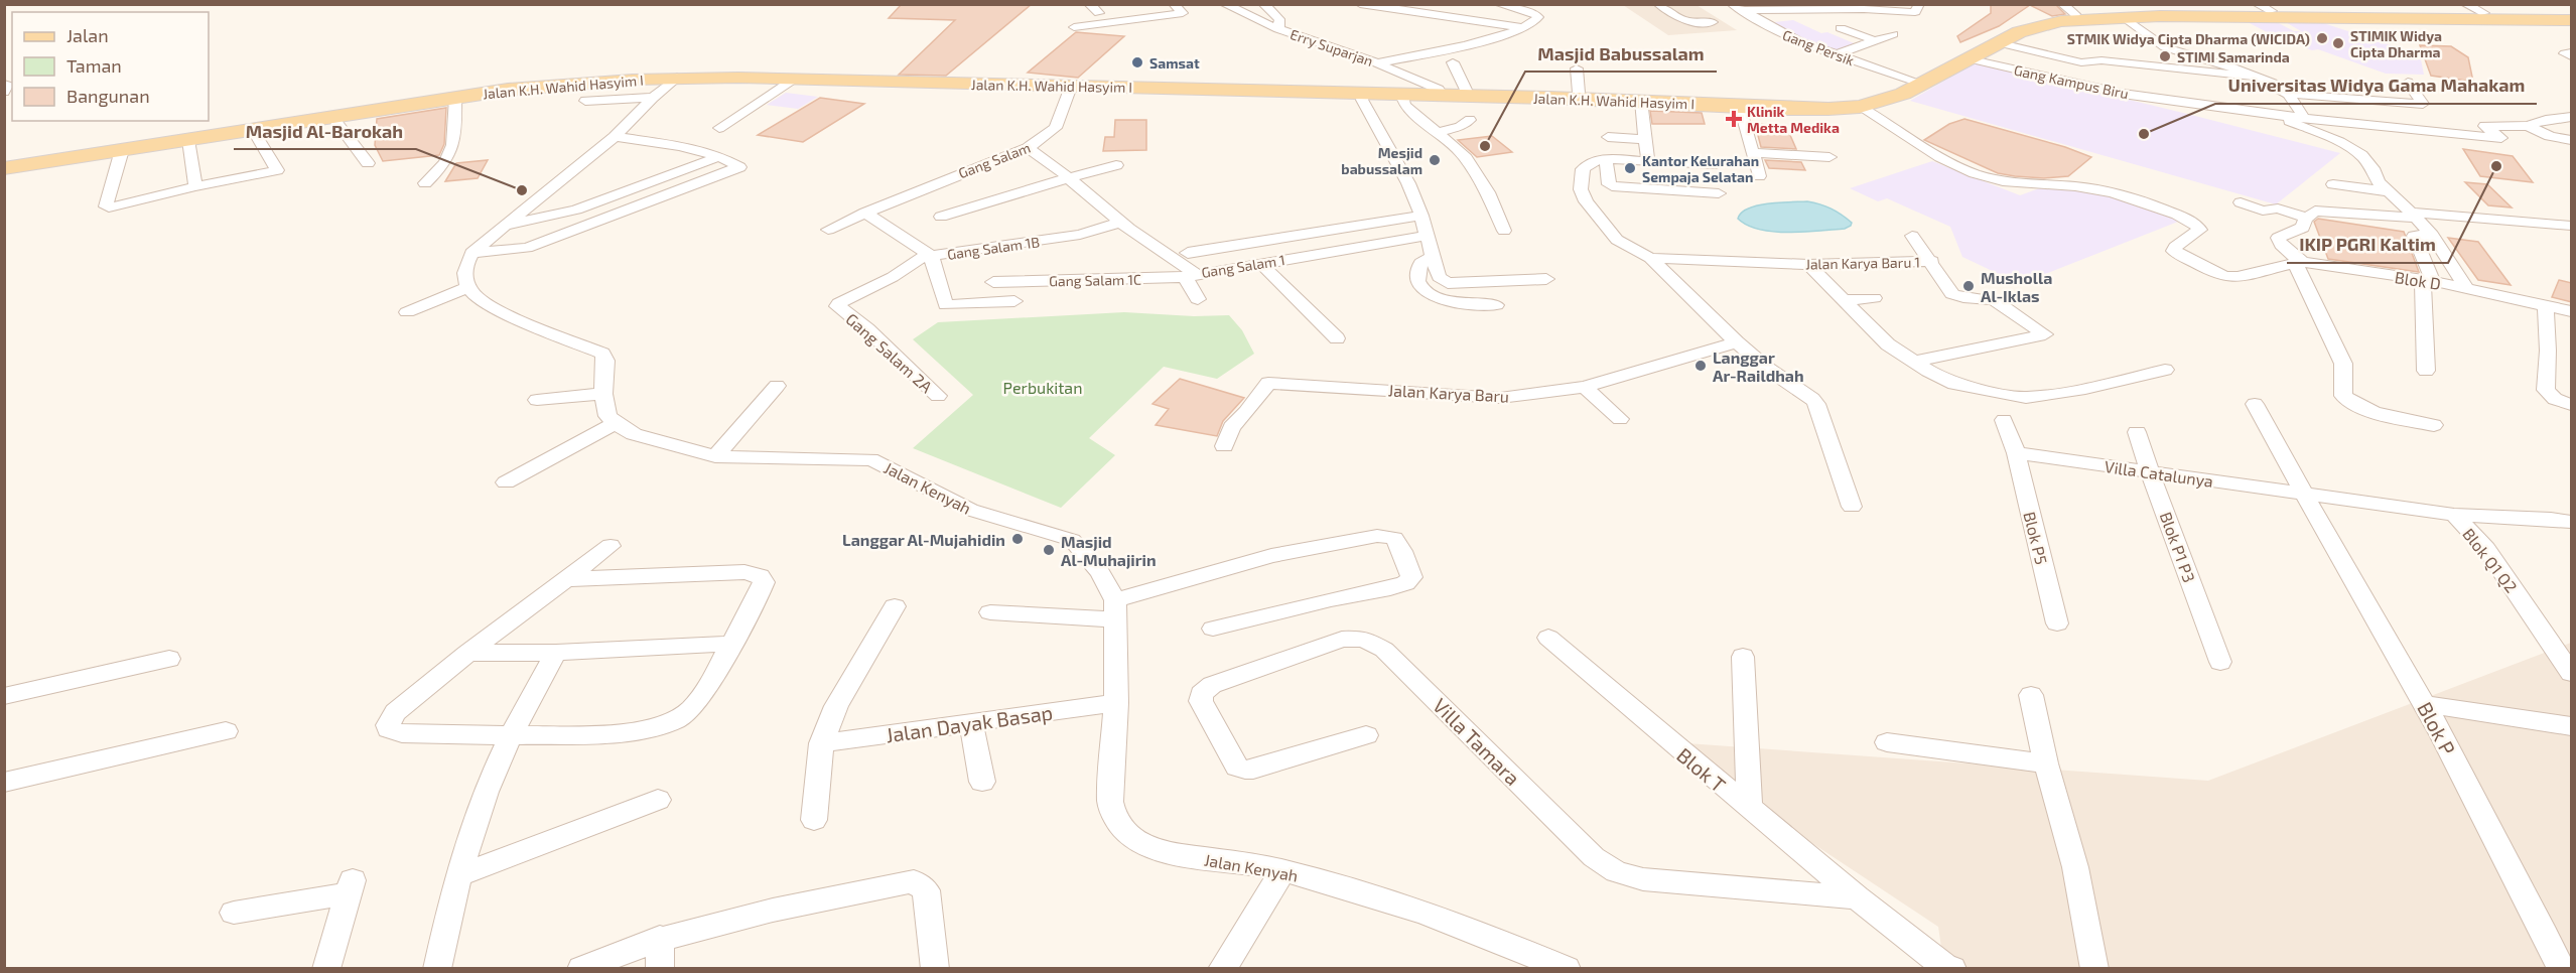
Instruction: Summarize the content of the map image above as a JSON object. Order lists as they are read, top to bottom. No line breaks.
{"streets":{"main road":["Jalan K.H. Wahid Hasyim I"],"street":["Erry Suparjan","Gang Persik","Gang Kampus Biru","Gang Salam","Gang Salam 1B","Jalan Karya Baru 1","Gang Salam 1","Gang Salam 1C","Blok D","Gang Salam 2A","Jalan Karya Baru","Villa Catalunya","Jalan Kenyah","Blok P5","Blok P1 P3","Blok Q1 Q2","Jalan Dayak Basap","Blok P","Villa Tamara","Blok T"]},"crossings":[["Erry Suparjan","Jalan K.H. Wahid Hasyim I"],["Gang Persik","Jalan K.H. Wahid Hasyim I"],["Gang Kampus Biru","Jalan K.H. Wahid Hasyim I"],["Jalan K.H. Wahid Hasyim I","Gang Salam"],["Jalan K.H. Wahid Hasyim I","Blok D"],["Gang Salam","Gang Salam 1B"],["Gang Salam","Gang Salam 1"],["Gang Salam 1B","Gang Salam 1"],["Gang Salam 1B","Gang Salam 2A"],["Gang Salam 1","Gang Salam 1C"],["Villa Catalunya","Blok P5"],["Villa Catalunya","Blok P1 P3"],["Villa Catalunya","Blok Q1 Q2"],["Villa Catalunya","Blok P"],["Jalan Kenyah","Jalan Dayak Basap"],["Blok Q1 Q2","Blok P"],["Villa Tamara","Blok T"]],"parks":["Perbukitan"],"places":{"other":["STMIK Widya Cipta Dharma (WICIDA)","STIMIK Widya Cipta Dharma","STIMI Samarinda","Samsat","Universitas Widya Gama Mahakam","Masjid Babussalam","Mesjid babussalam","IKIP PGRI Kaltim","Kantor Kelurahan Sempaja Selatan","Masjid Al-Barokah","Musholla Al-Iklas","Langgar Ar-Raildhah","Langgar Al-Mujahidin","Masjid Al-Muhajirin"],"health":["Klinik Metta Medika"]},"legend":["Jalan","Taman","Bangunan"]}
